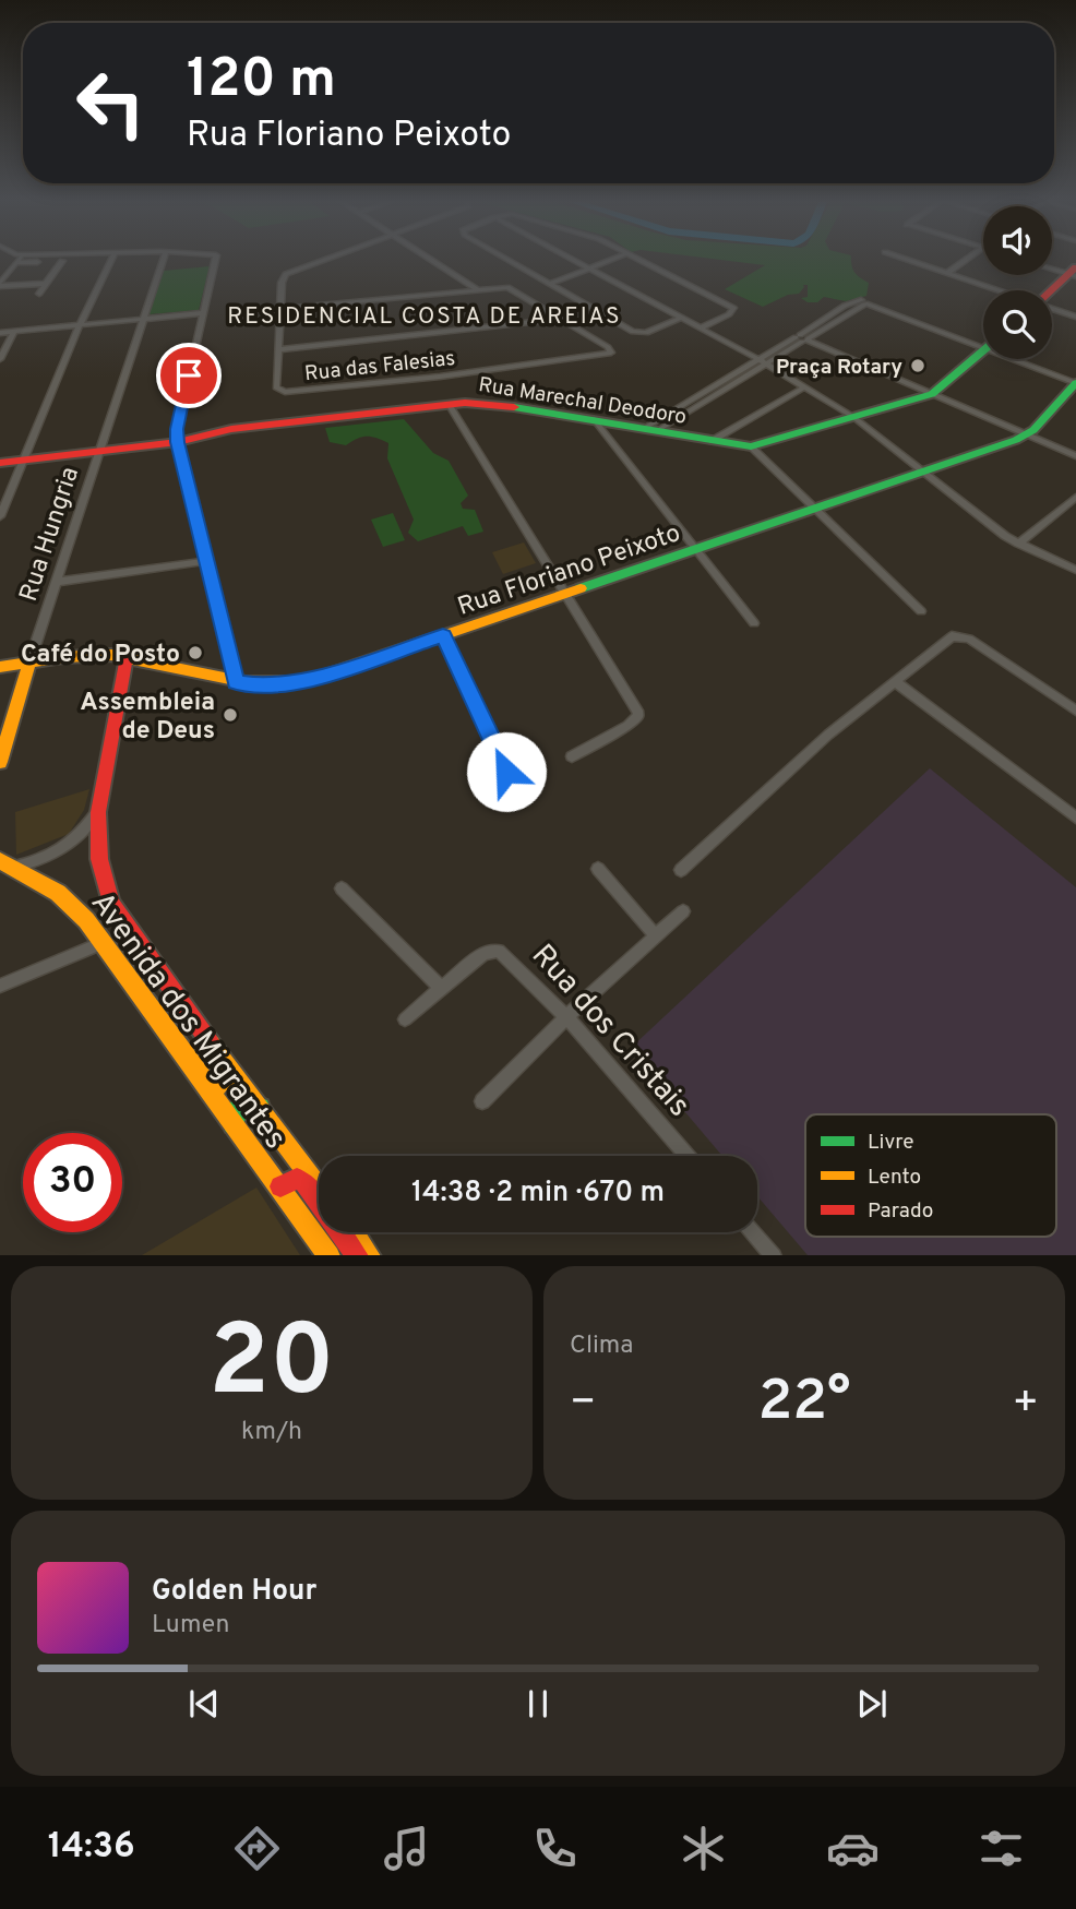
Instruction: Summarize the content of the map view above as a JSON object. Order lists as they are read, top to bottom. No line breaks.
{"streets":{"street":["Rua das Falesias","Rua Marechal Deodoro","Rua Hungria","Rua Floriano Peixoto","Avenida dos Migrantes","Rua dos Cristais"]},"crossings":[["Rua Marechal Deodoro","Rua Hungria"],["Rua Hungria","Rua Floriano Peixoto"],["Rua Floriano Peixoto","Avenida dos Migrantes"]],"districts":["RESIDENCIAL COSTA DE AREIAS"],"places":["Praça Rotary","Café do Posto","Assembleia de Deus"],"legend":["Livre","Lento","Parado"],"page":{"turn":["120 m","Rua Floriano Peixoto"],"limit":"30","trip":"14:38 · 2 min · 670 m","tile":[["20","km/h"],"Clima"],"heat":["−","22°","+"],"song":["Golden Hour","Lumen"],"tabs":"14:36"}}
